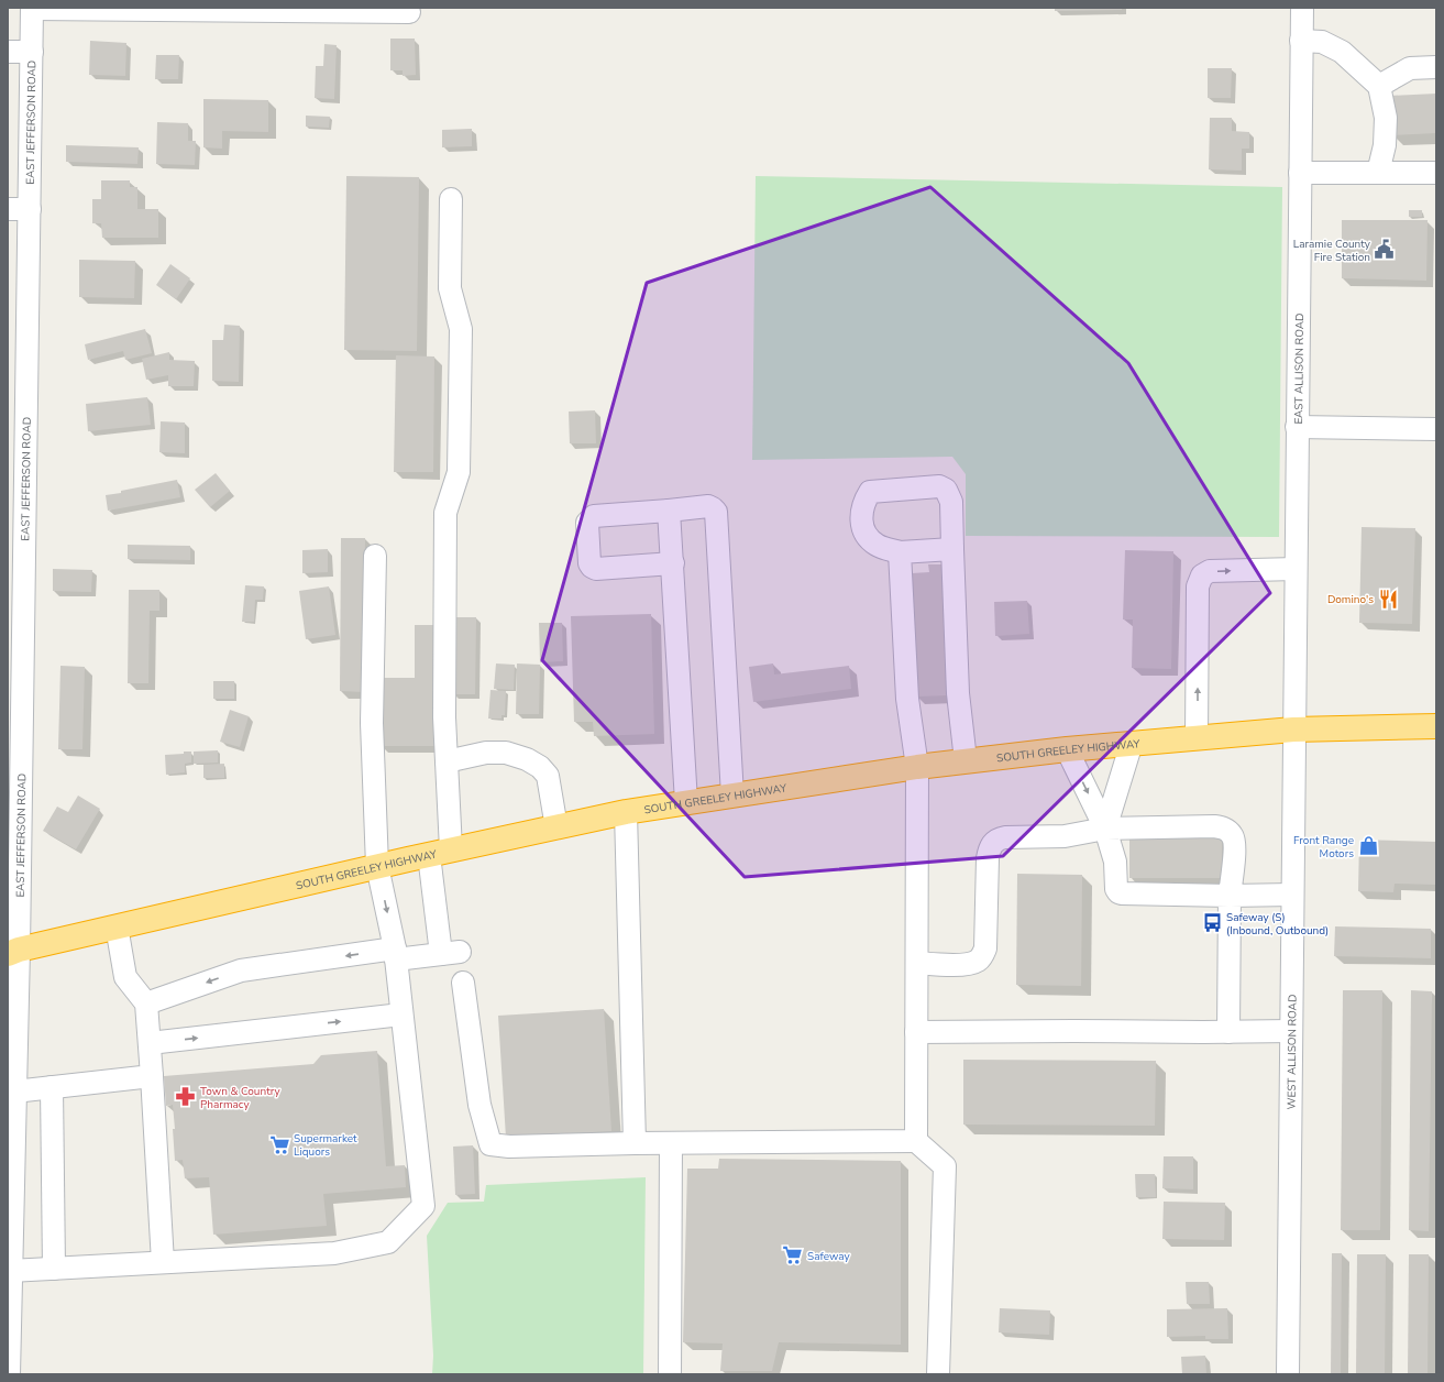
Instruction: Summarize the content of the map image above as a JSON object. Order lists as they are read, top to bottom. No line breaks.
{"streets":{"highway":["SOUTH GREELEY HIGHWAY"],"street":["EAST JEFFERSON ROAD","EAST ALLISON ROAD","WEST ALLISON ROAD"]},"crossings":[["EAST JEFFERSON ROAD","SOUTH GREELEY HIGHWAY"],["EAST ALLISON ROAD","SOUTH GREELEY HIGHWAY"],["EAST ALLISON ROAD","WEST ALLISON ROAD"],["SOUTH GREELEY HIGHWAY","WEST ALLISON ROAD"]],"places":{"public building":["Laramie County Fire Station"],"restaurant":["Domino's"],"shop":["Front Range Motors"],"bus stop":["Safeway (S) (Inbound, Outbound)"],"pharmacy":["Town & Country Pharmacy"],"supermarket":["Supermarket Liquors","Safeway"]}}
